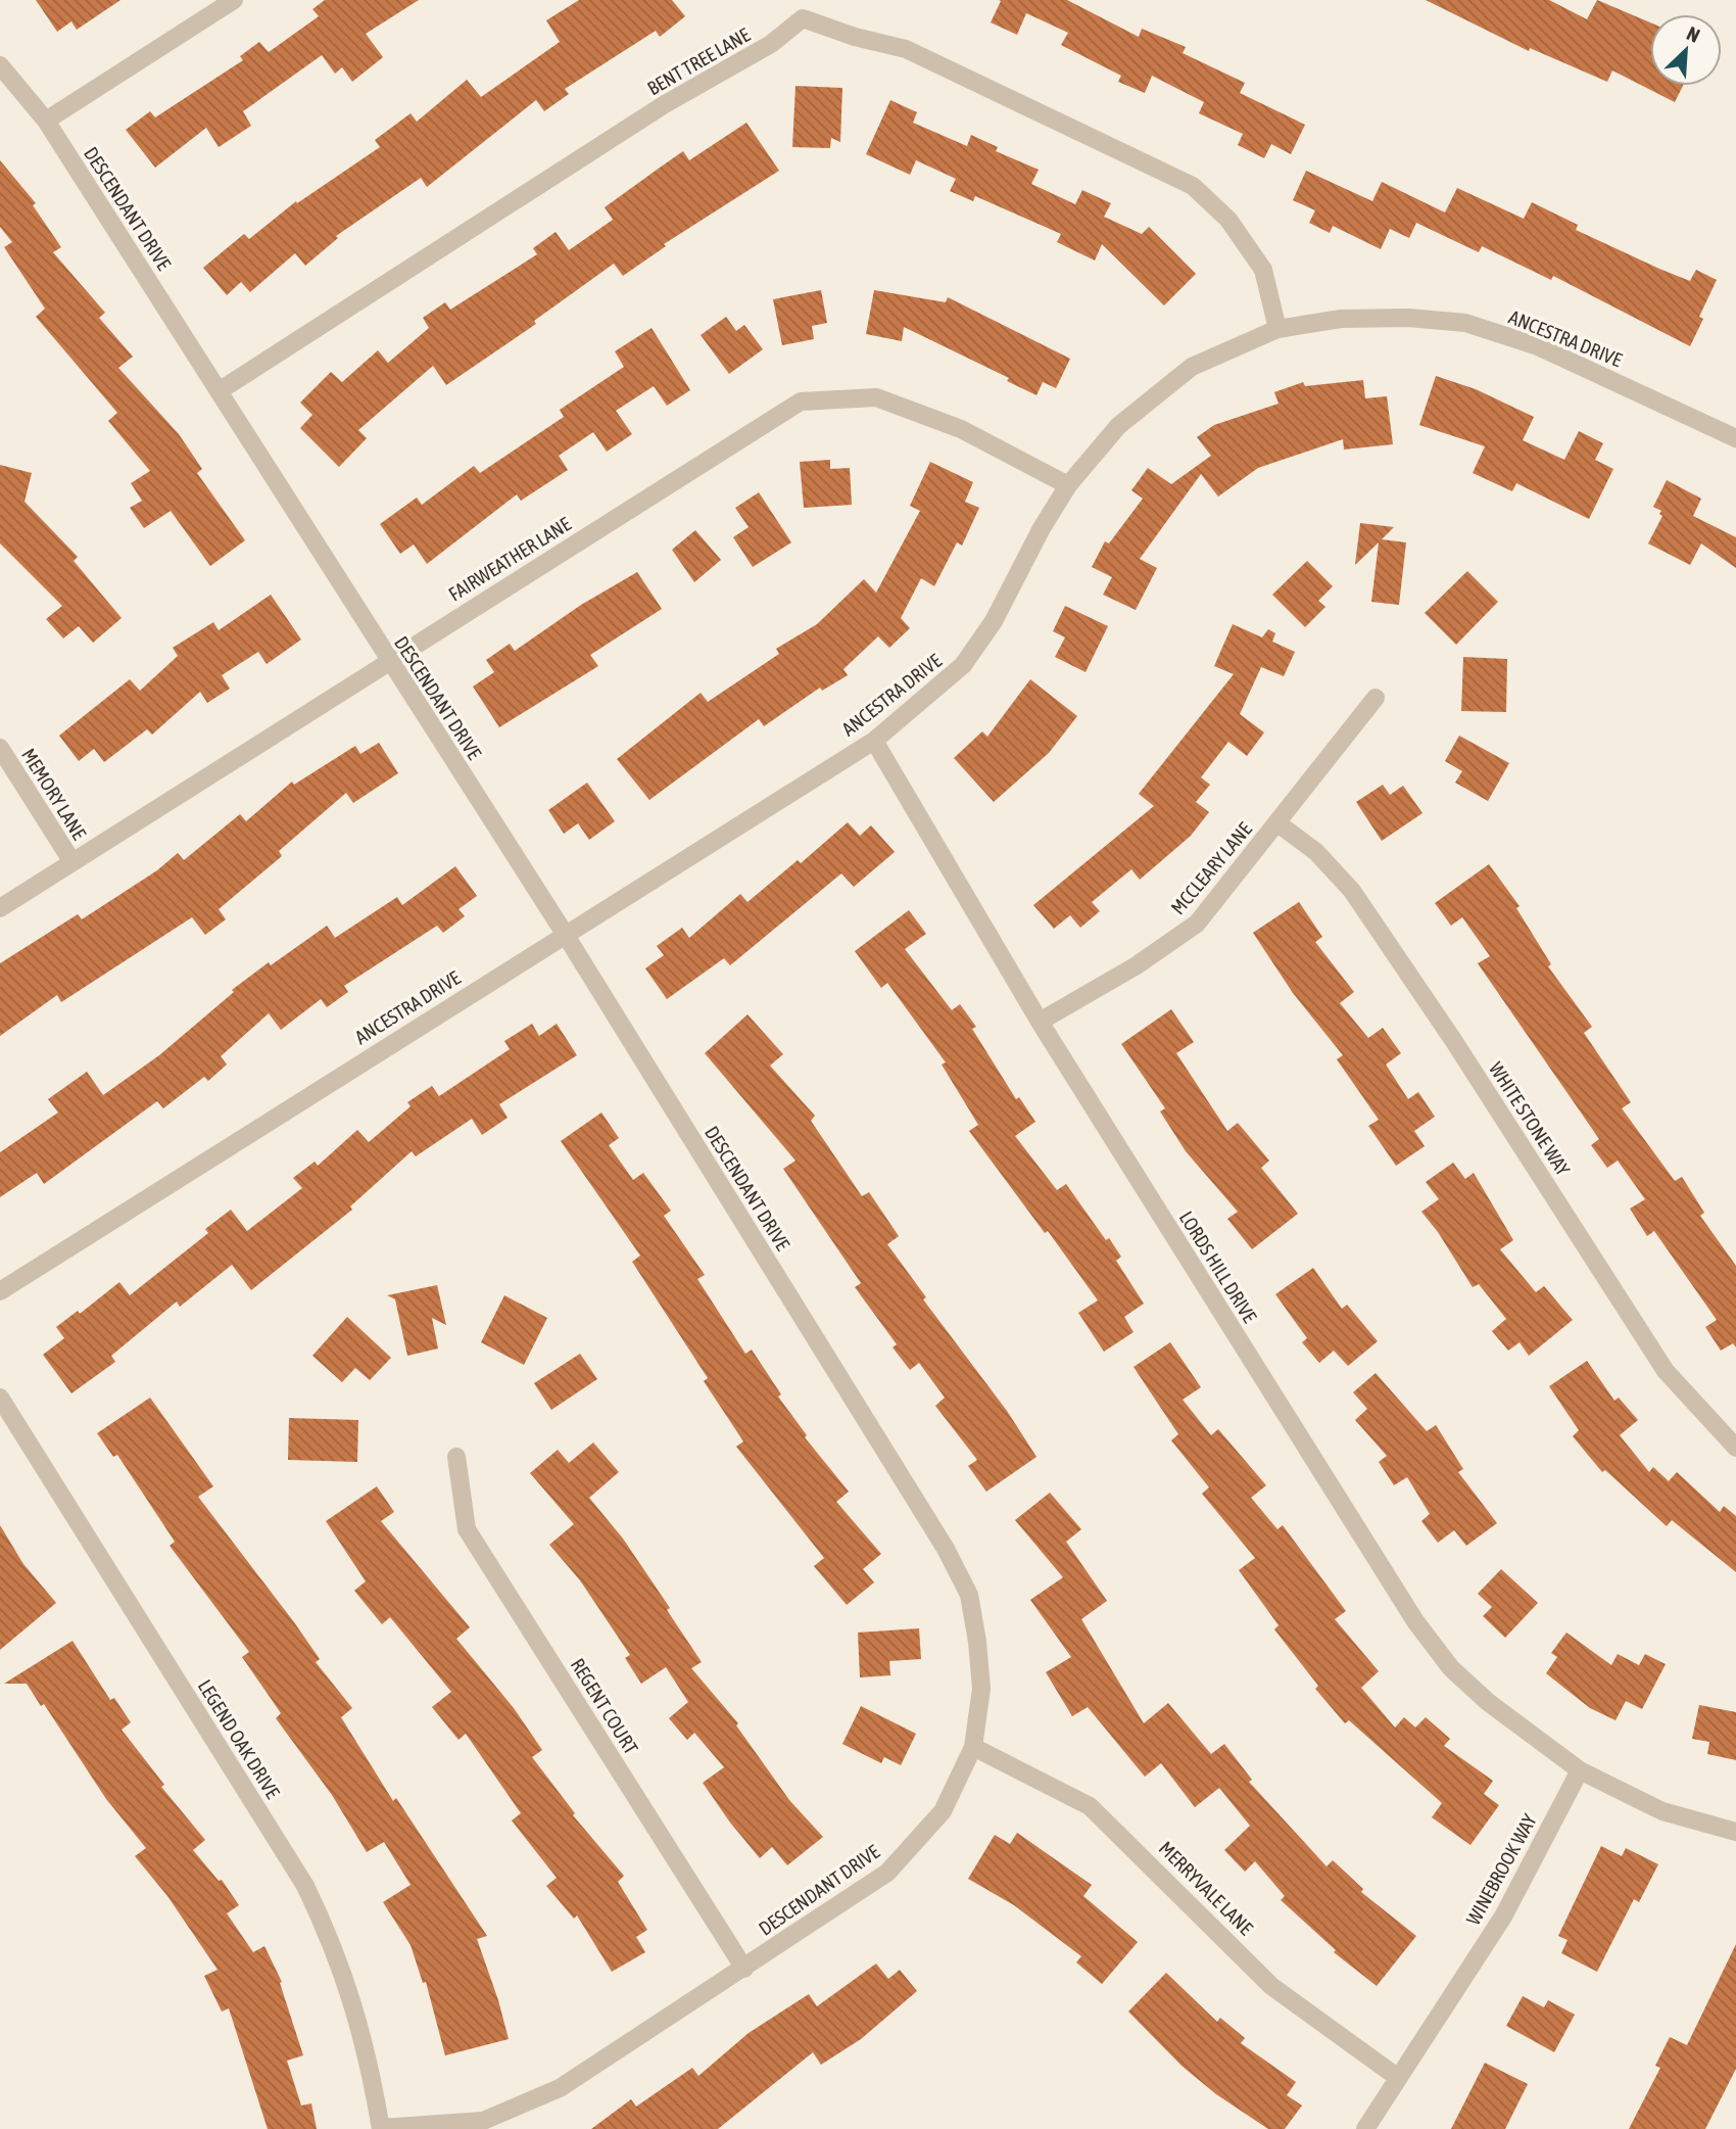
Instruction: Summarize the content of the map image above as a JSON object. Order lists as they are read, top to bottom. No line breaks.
{"streets":{"street":["BENT TREE LANE","DESCENDANT DRIVE","ANCESTRA DRIVE","FAIRWEATHER LANE","MEMORY LANE","MCCLEARY LANE","WHITE STONE WAY","LORDS HILL DRIVE","REGENT COURT","LEGEND OAK DRIVE","WINEBROOK WAY","MERRYVALE LANE"]},"crossings":[["BENT TREE LANE","DESCENDANT DRIVE"],["BENT TREE LANE","ANCESTRA DRIVE"],["DESCENDANT DRIVE","ANCESTRA DRIVE"],["DESCENDANT DRIVE","FAIRWEATHER LANE"],["DESCENDANT DRIVE","REGENT COURT"],["DESCENDANT DRIVE","LEGEND OAK DRIVE"],["DESCENDANT DRIVE","MERRYVALE LANE"],["ANCESTRA DRIVE","FAIRWEATHER LANE"],["ANCESTRA DRIVE","LORDS HILL DRIVE"],["FAIRWEATHER LANE","MEMORY LANE"],["MCCLEARY LANE","WHITE STONE WAY"],["MCCLEARY LANE","LORDS HILL DRIVE"],["LORDS HILL DRIVE","WINEBROOK WAY"],["WINEBROOK WAY","MERRYVALE LANE"]],"north":"top right"}
